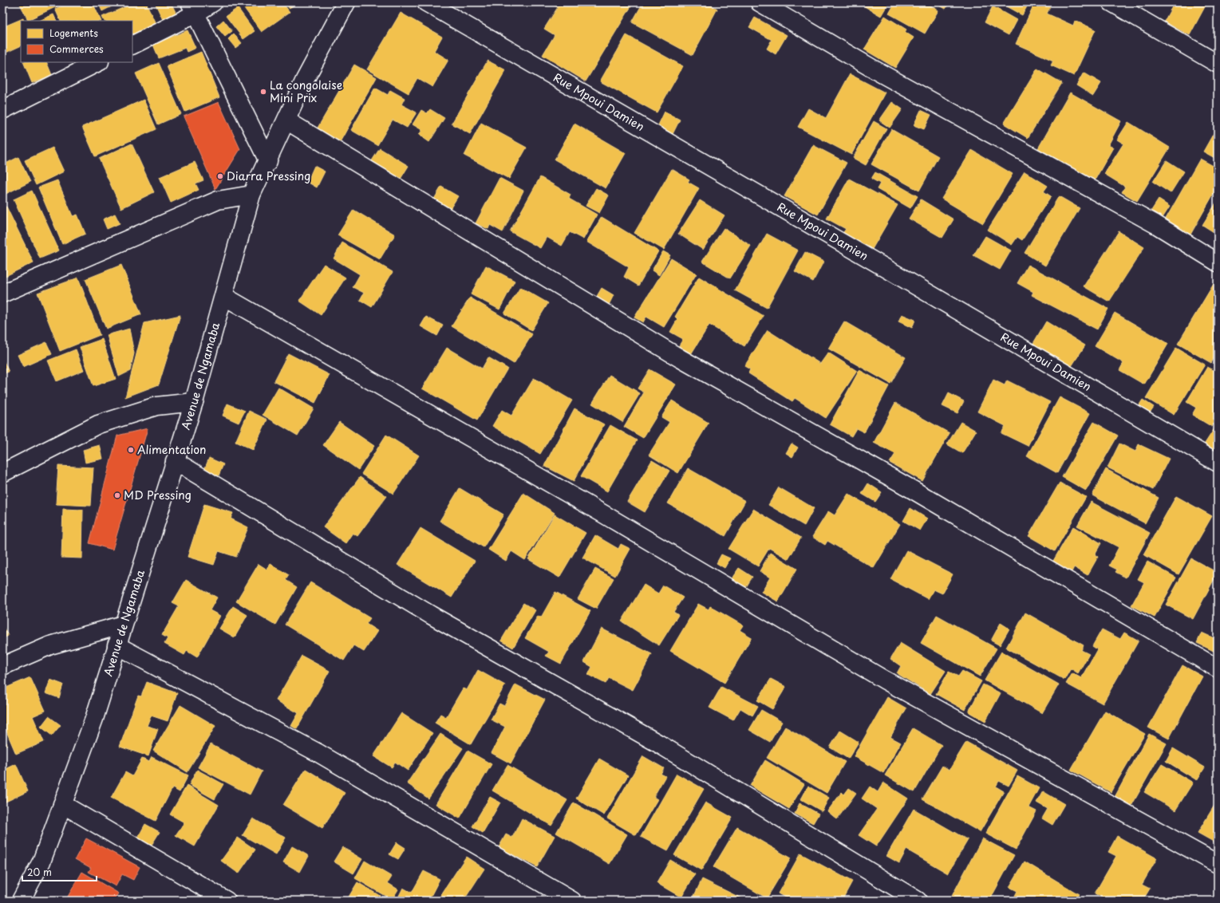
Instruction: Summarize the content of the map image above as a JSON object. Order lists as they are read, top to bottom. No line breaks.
{"streets":{"street":["Rue Mpoui Damien","Avenue de Ngamaba"]},"places":["La congolaise Mini Prix","Diarra Pressing","Alimentation","MD Pressing"],"legend":["Logements","Commerces"],"scale_bar":"20 m"}
